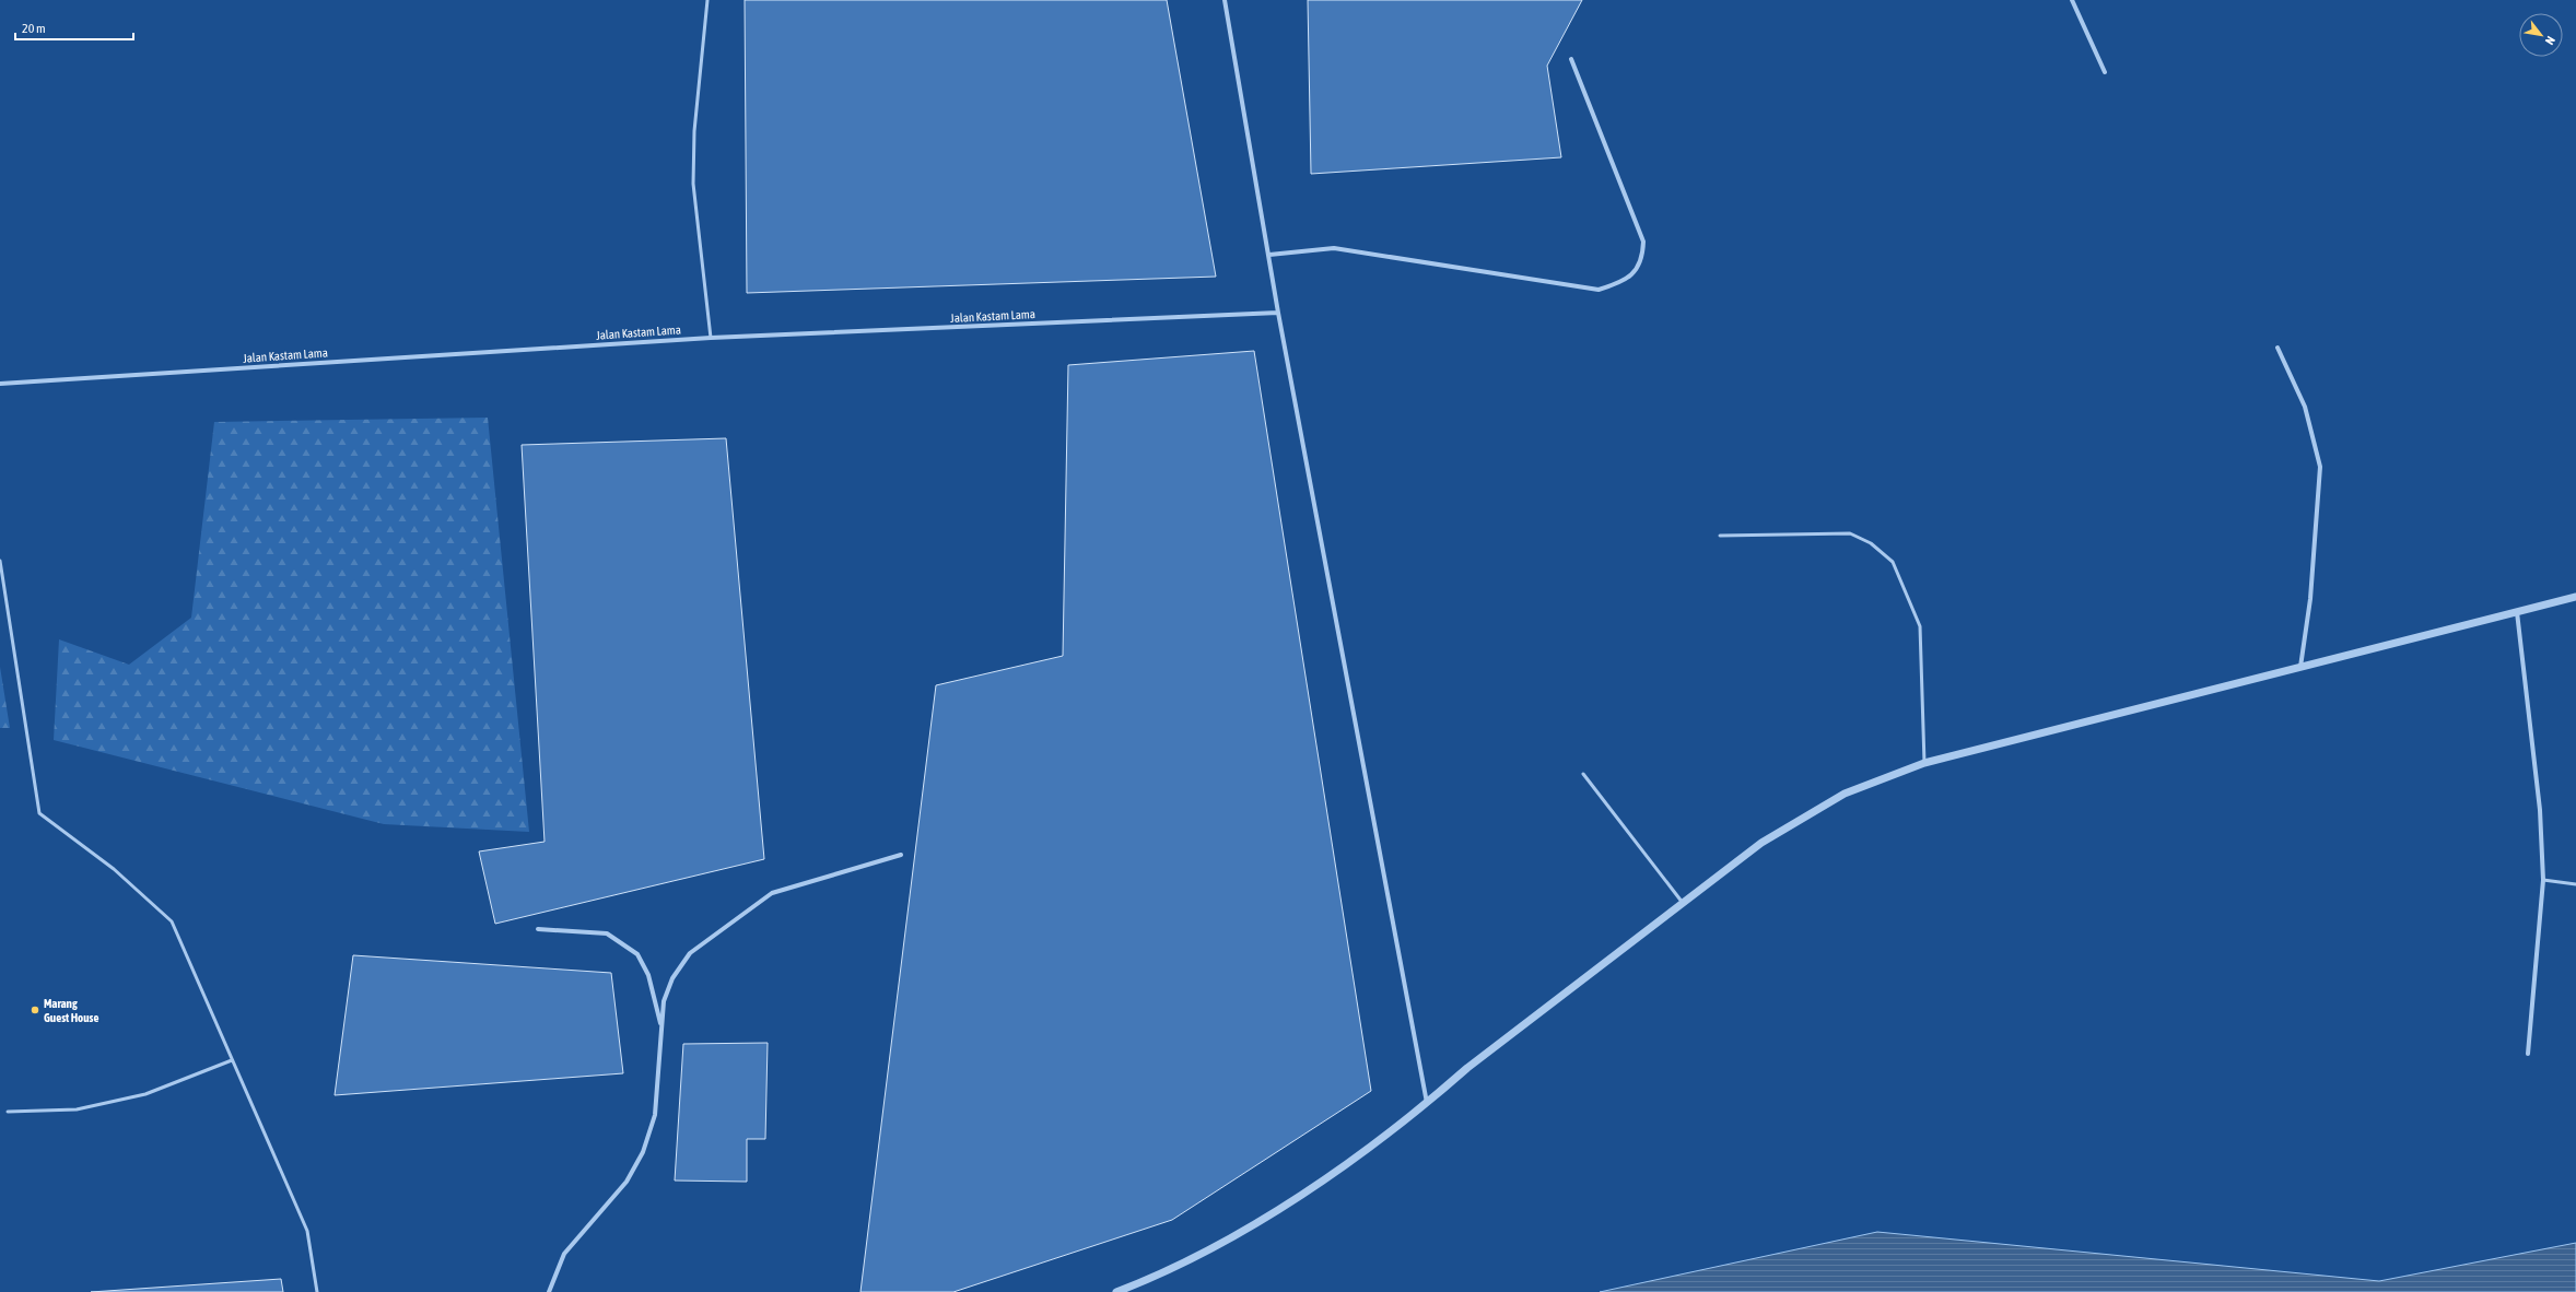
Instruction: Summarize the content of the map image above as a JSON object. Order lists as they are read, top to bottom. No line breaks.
{"streets":{"street":["Jalan Kastam Lama"]},"places":["Marang Guest House"],"scale_bar":"20 m","north":"bottom right"}
